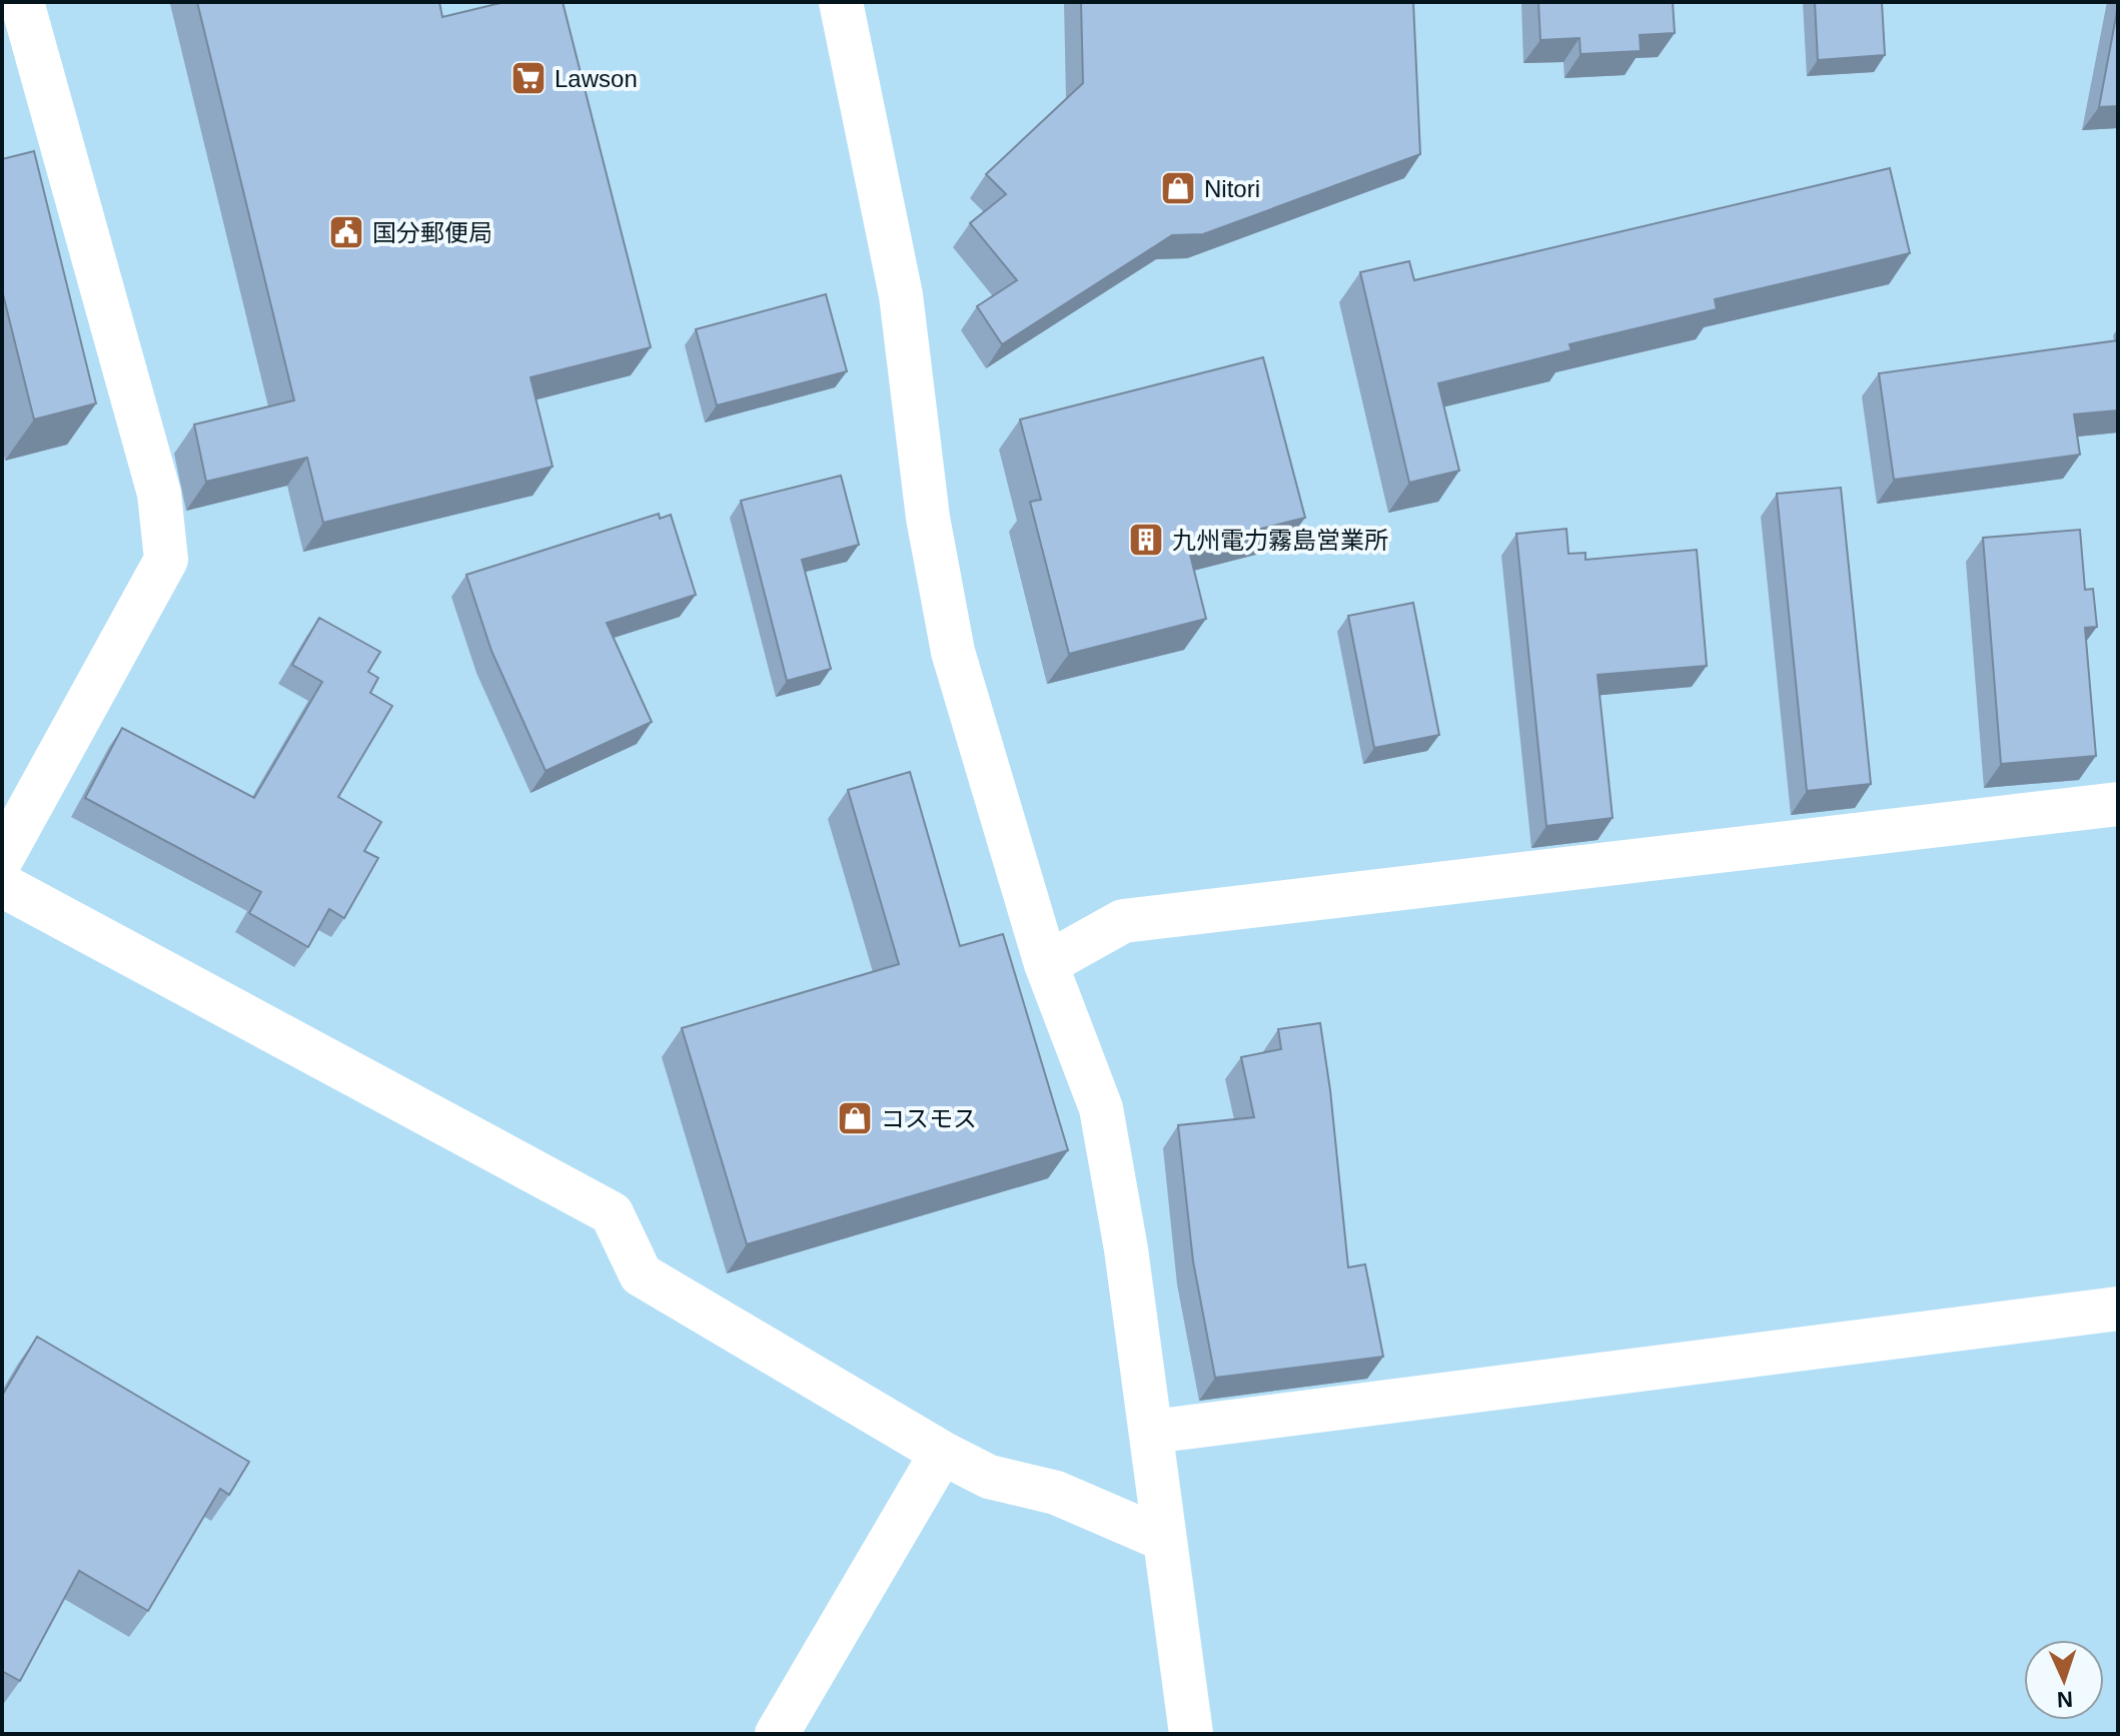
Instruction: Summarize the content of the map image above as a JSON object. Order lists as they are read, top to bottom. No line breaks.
{"places":{"supermarket":["Lawson"],"shop":["Nitori","コスモス"],"public building":["国分郵便局"],"building":["九州電力霧島営業所"]},"north":"bottom"}
